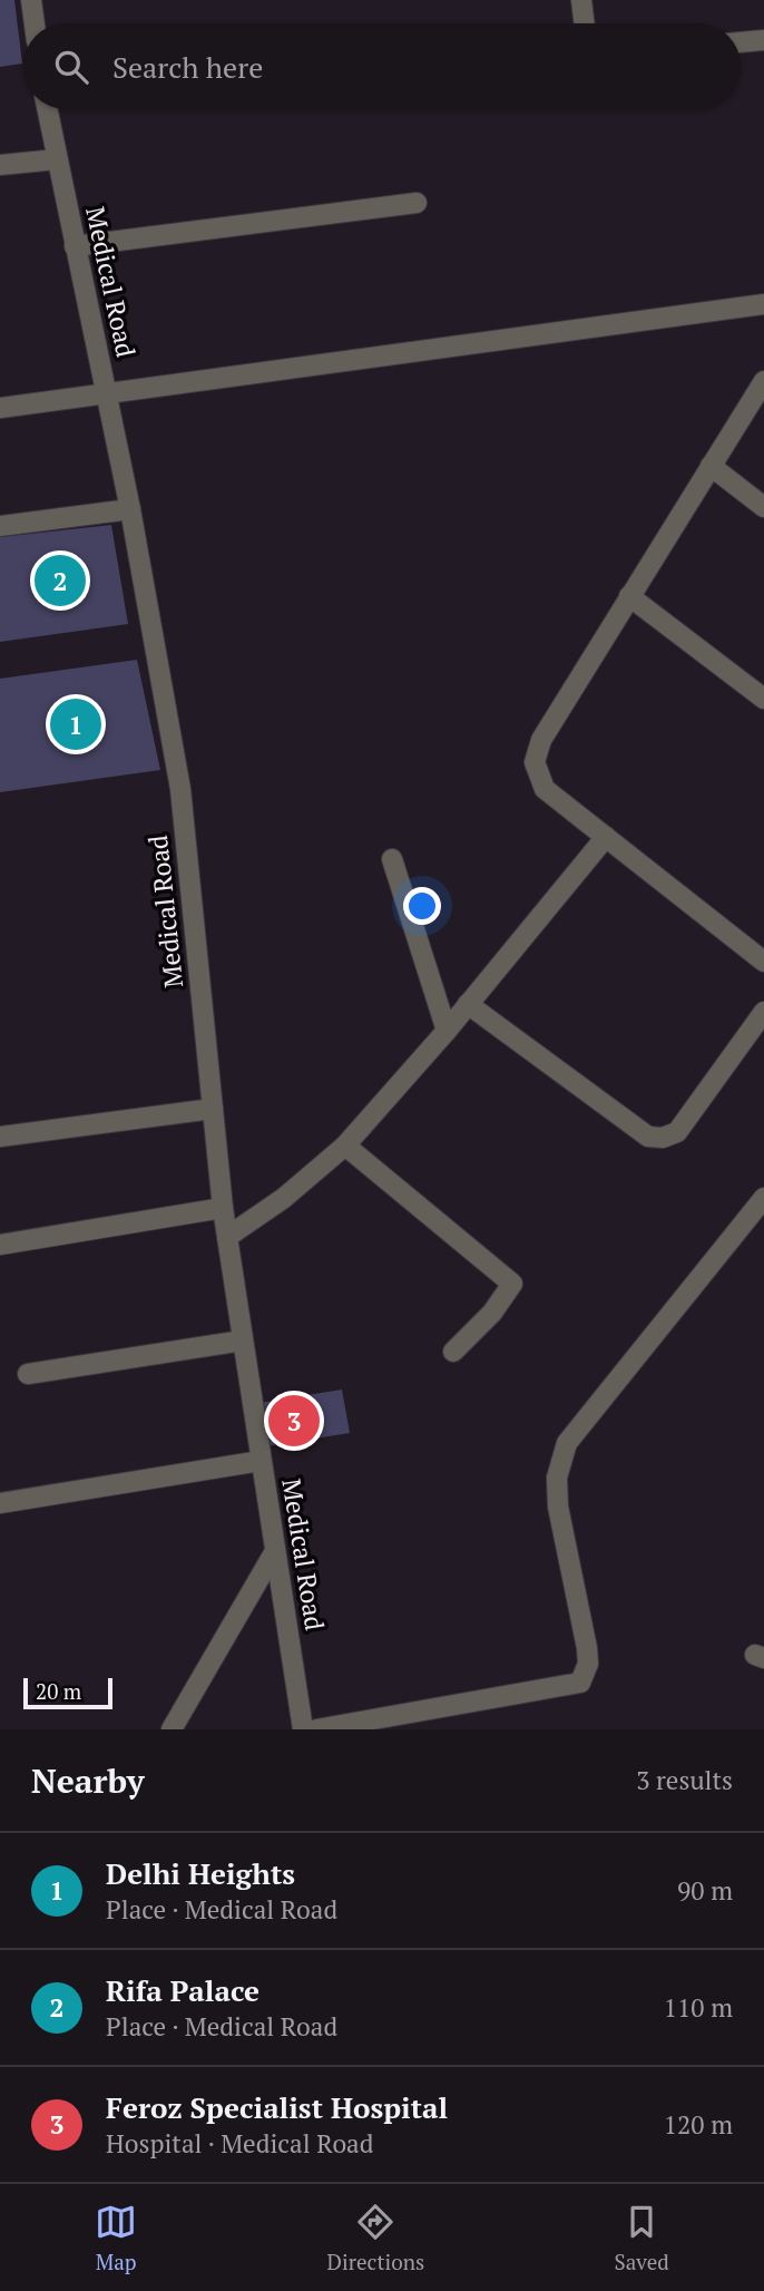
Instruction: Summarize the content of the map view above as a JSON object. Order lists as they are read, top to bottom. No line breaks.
{"streets":{"street":["Medical Road"]},"scale_bar":"20 m","page":{"search":"Search here","pins":["2","1","3"],"scale":"20 m","heading":["Nearby","3 results"],"list":[{"mark":"1","name":"Delhi Heights","note":"Place · Medical Road","value":"90 m"},{"mark":"2","name":"Rifa Palace","note":"Place · Medical Road","value":"110 m"},{"mark":"3","name":"Feroz Specialist Hospital","note":"Hospital · Medical Road","value":"120 m"}],"nav":["Map","Directions","Saved"]}}
